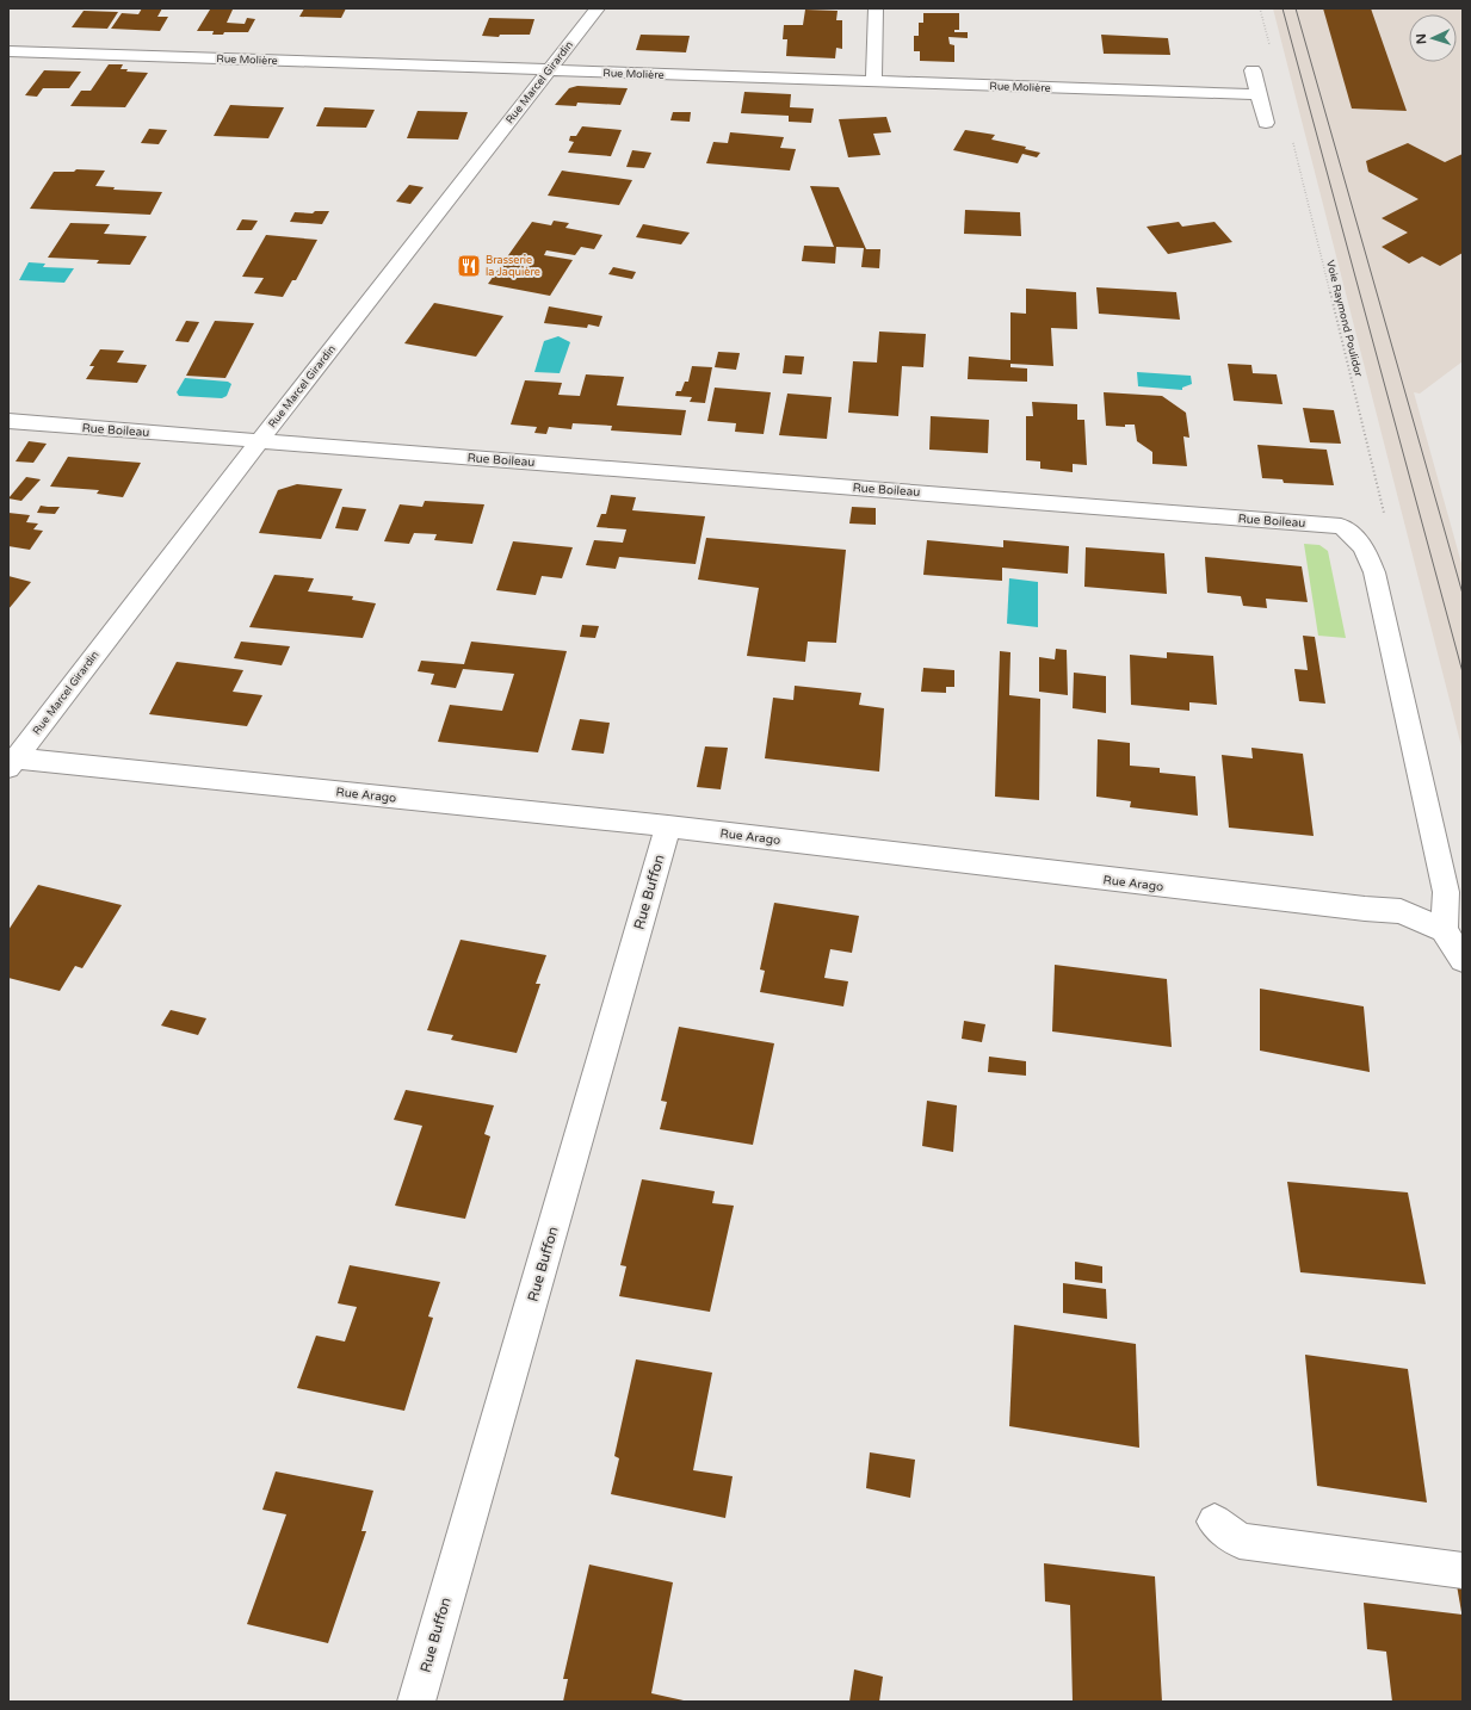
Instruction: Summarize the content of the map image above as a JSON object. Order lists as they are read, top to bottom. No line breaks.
{"streets":{"street":["Rue Molière","Rue Marcel Girardin","Rue Boileau","Rue Arago","Rue Buffon"],"path":["Voie Raymond Poulidor"]},"crossings":[["Rue Molière","Rue Marcel Girardin"],["Rue Marcel Girardin","Rue Boileau"],["Rue Marcel Girardin","Rue Arago"],["Rue Boileau","Rue Arago"],["Rue Arago","Rue Buffon"]],"places":{"restaurant":["Brasserie la Jaquière"]},"north":"left"}
